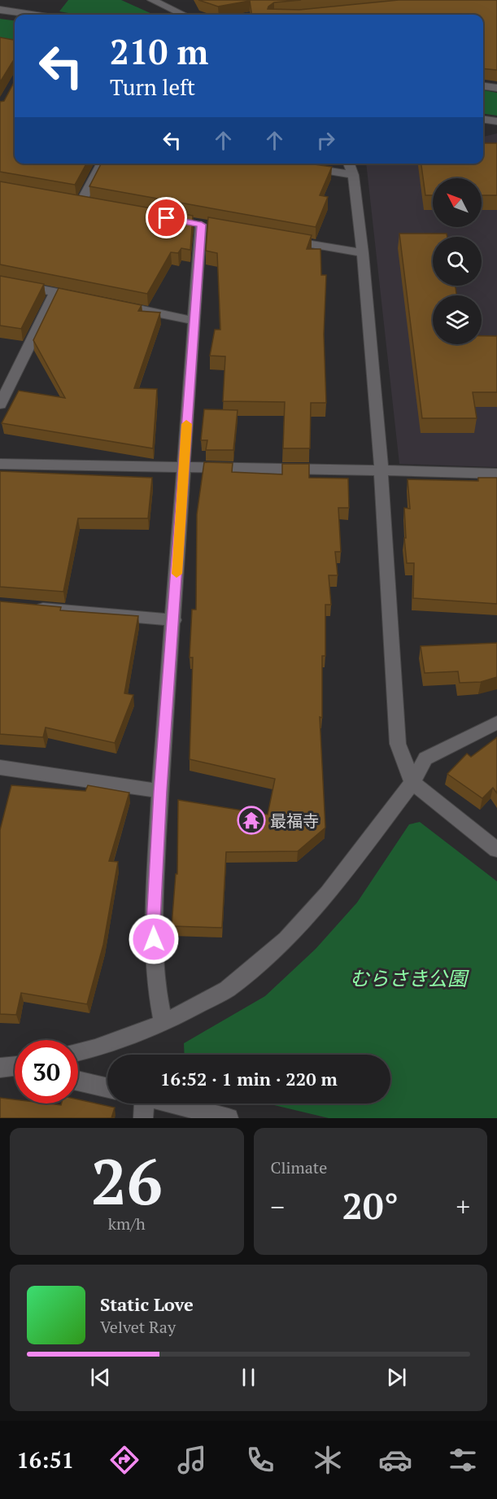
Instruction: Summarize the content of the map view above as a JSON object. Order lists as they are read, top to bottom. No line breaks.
{"parks":["むらさき公園"],"places":{"temple":["最福寺"]},"north":"top left","page":{"turn":["210 m","Turn left"],"limit":"30","trip":"16:52 · 1 min · 220 m","tile":[["26","km/h"],"Climate"],"heat":["−","20°","+"],"song":["Static Love","Velvet Ray"],"tabs":"16:51"}}
